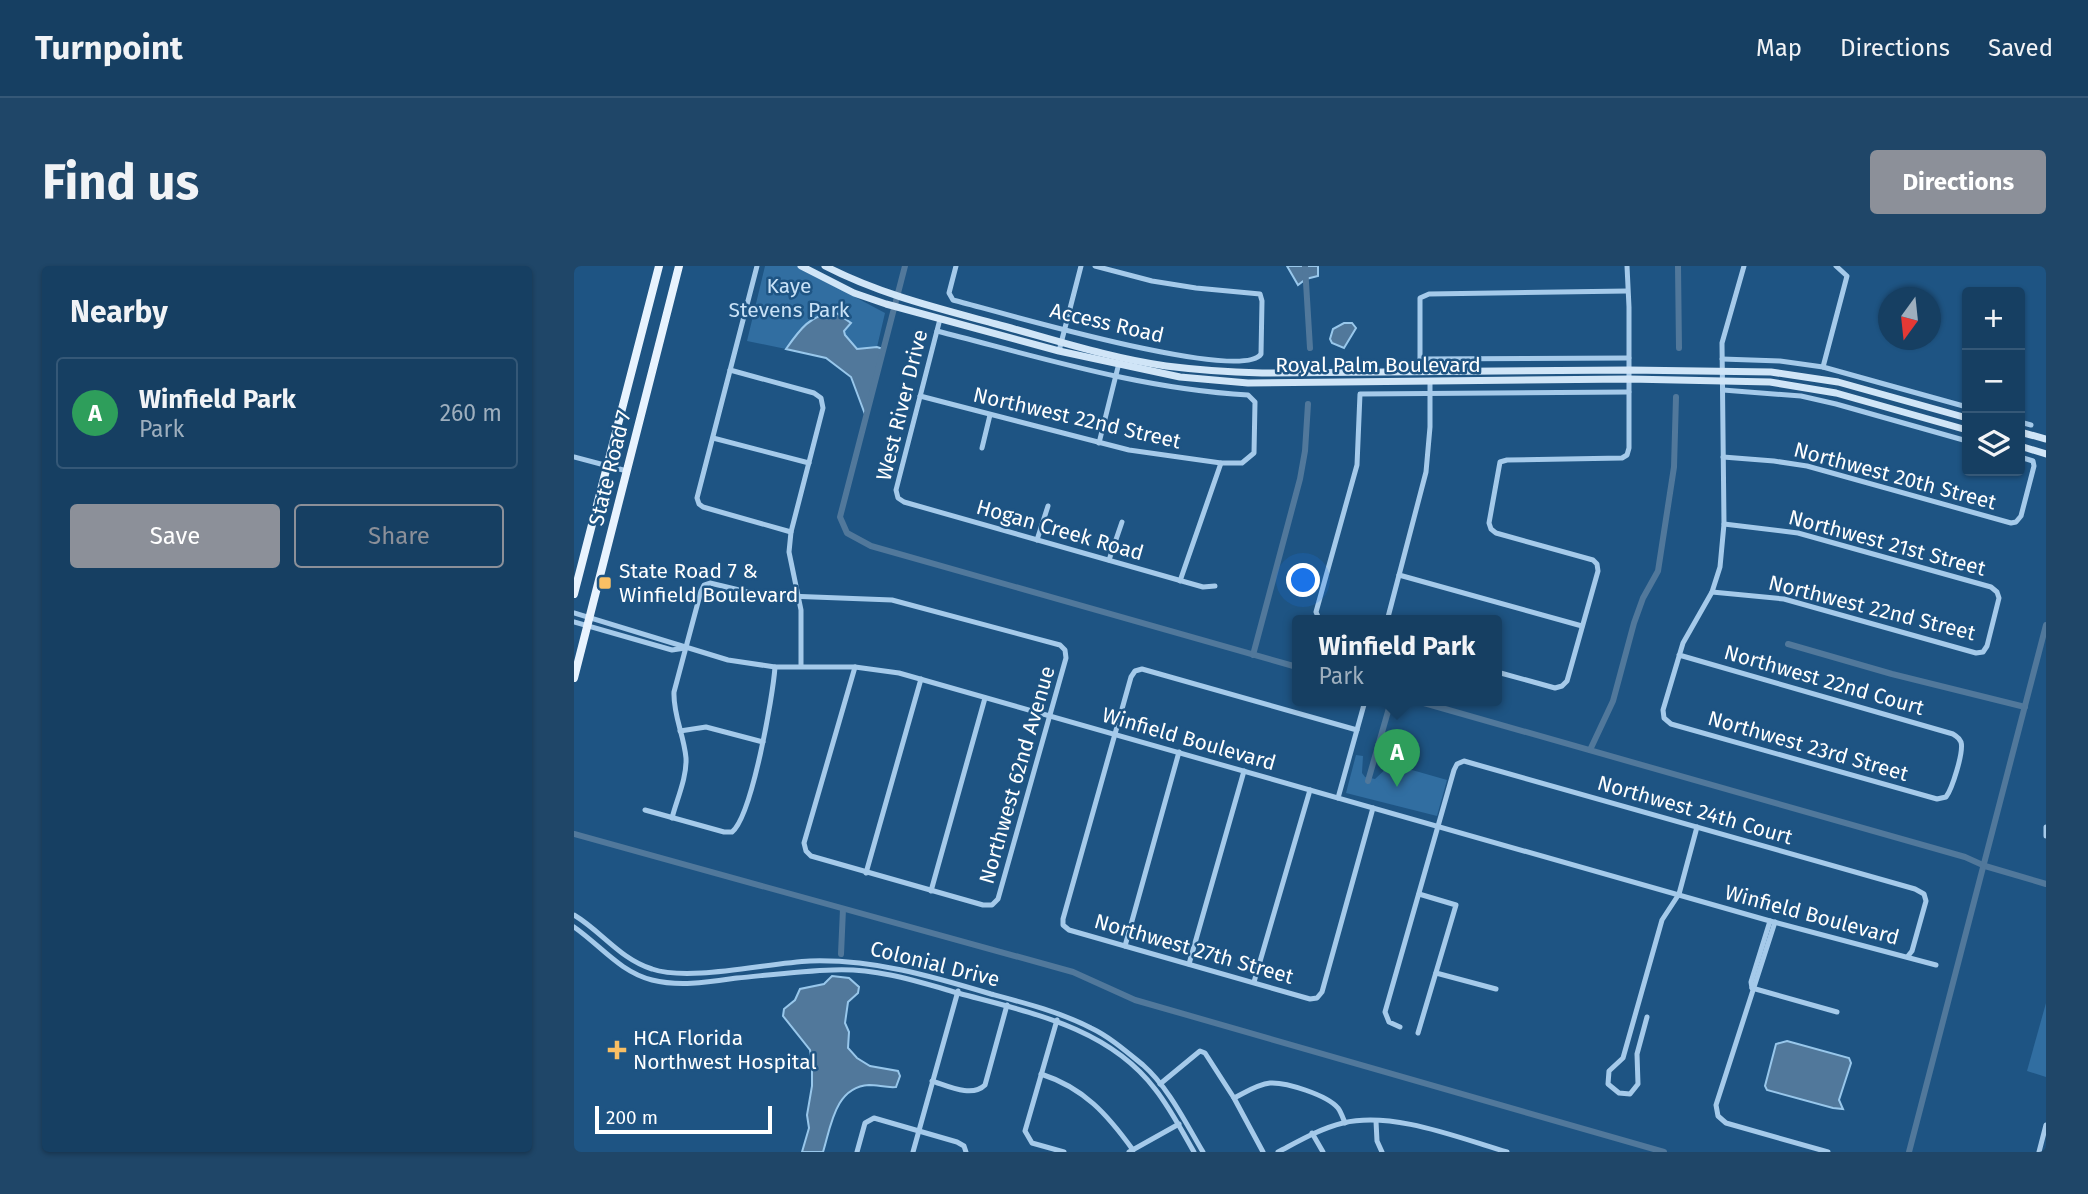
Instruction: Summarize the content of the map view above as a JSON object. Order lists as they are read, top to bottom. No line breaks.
{"streets":{"main road":["Royal Palm Boulevard","State Road 7"],"street":["Access Road","West River Drive","Northwest 22nd Street","Northwest 20th Street","Hogan Creek Road","Northwest 21st Street","Northwest 22nd Court","Winfield Boulevard","Northwest 23rd Street","Northwest 62nd Avenue","Northwest 24th Court","Northwest 27th Street","Colonial Drive"]},"crossings":[["Royal Palm Boulevard","West River Drive"],["West River Drive","Northwest 22nd Street"],["West River Drive","Hogan Creek Road"],["Northwest 22nd Street","Northwest 21st Street"],["State Road 7","Winfield Boulevard"],["Northwest 22nd Court","Northwest 23rd Street"],["Winfield Boulevard","Northwest 62nd Avenue"],["Winfield Boulevard","Northwest 24th Court"],["Winfield Boulevard","Northwest 27th Street"]],"parks":["Kaye Stevens Park"],"places":{"transit":["State Road 7 & Winfield Boulevard"],"health":["HCA Florida Northwest Hospital"]},"scale_bar":"200 m","north":"bottom","page":{"header":"Turnpoint","nav":["Map","Directions","Saved"],"buttons":["Directions",["Save","Share"]],"title":"Find us","heading":"Nearby","map_buttons":["+","−"],"list":[{"mark":"A","name":"Winfield Park","note":"Park","value":"260 m"}],"popup":["Winfield Park","Park"],"pins":"A","scale":"200 m"}}
